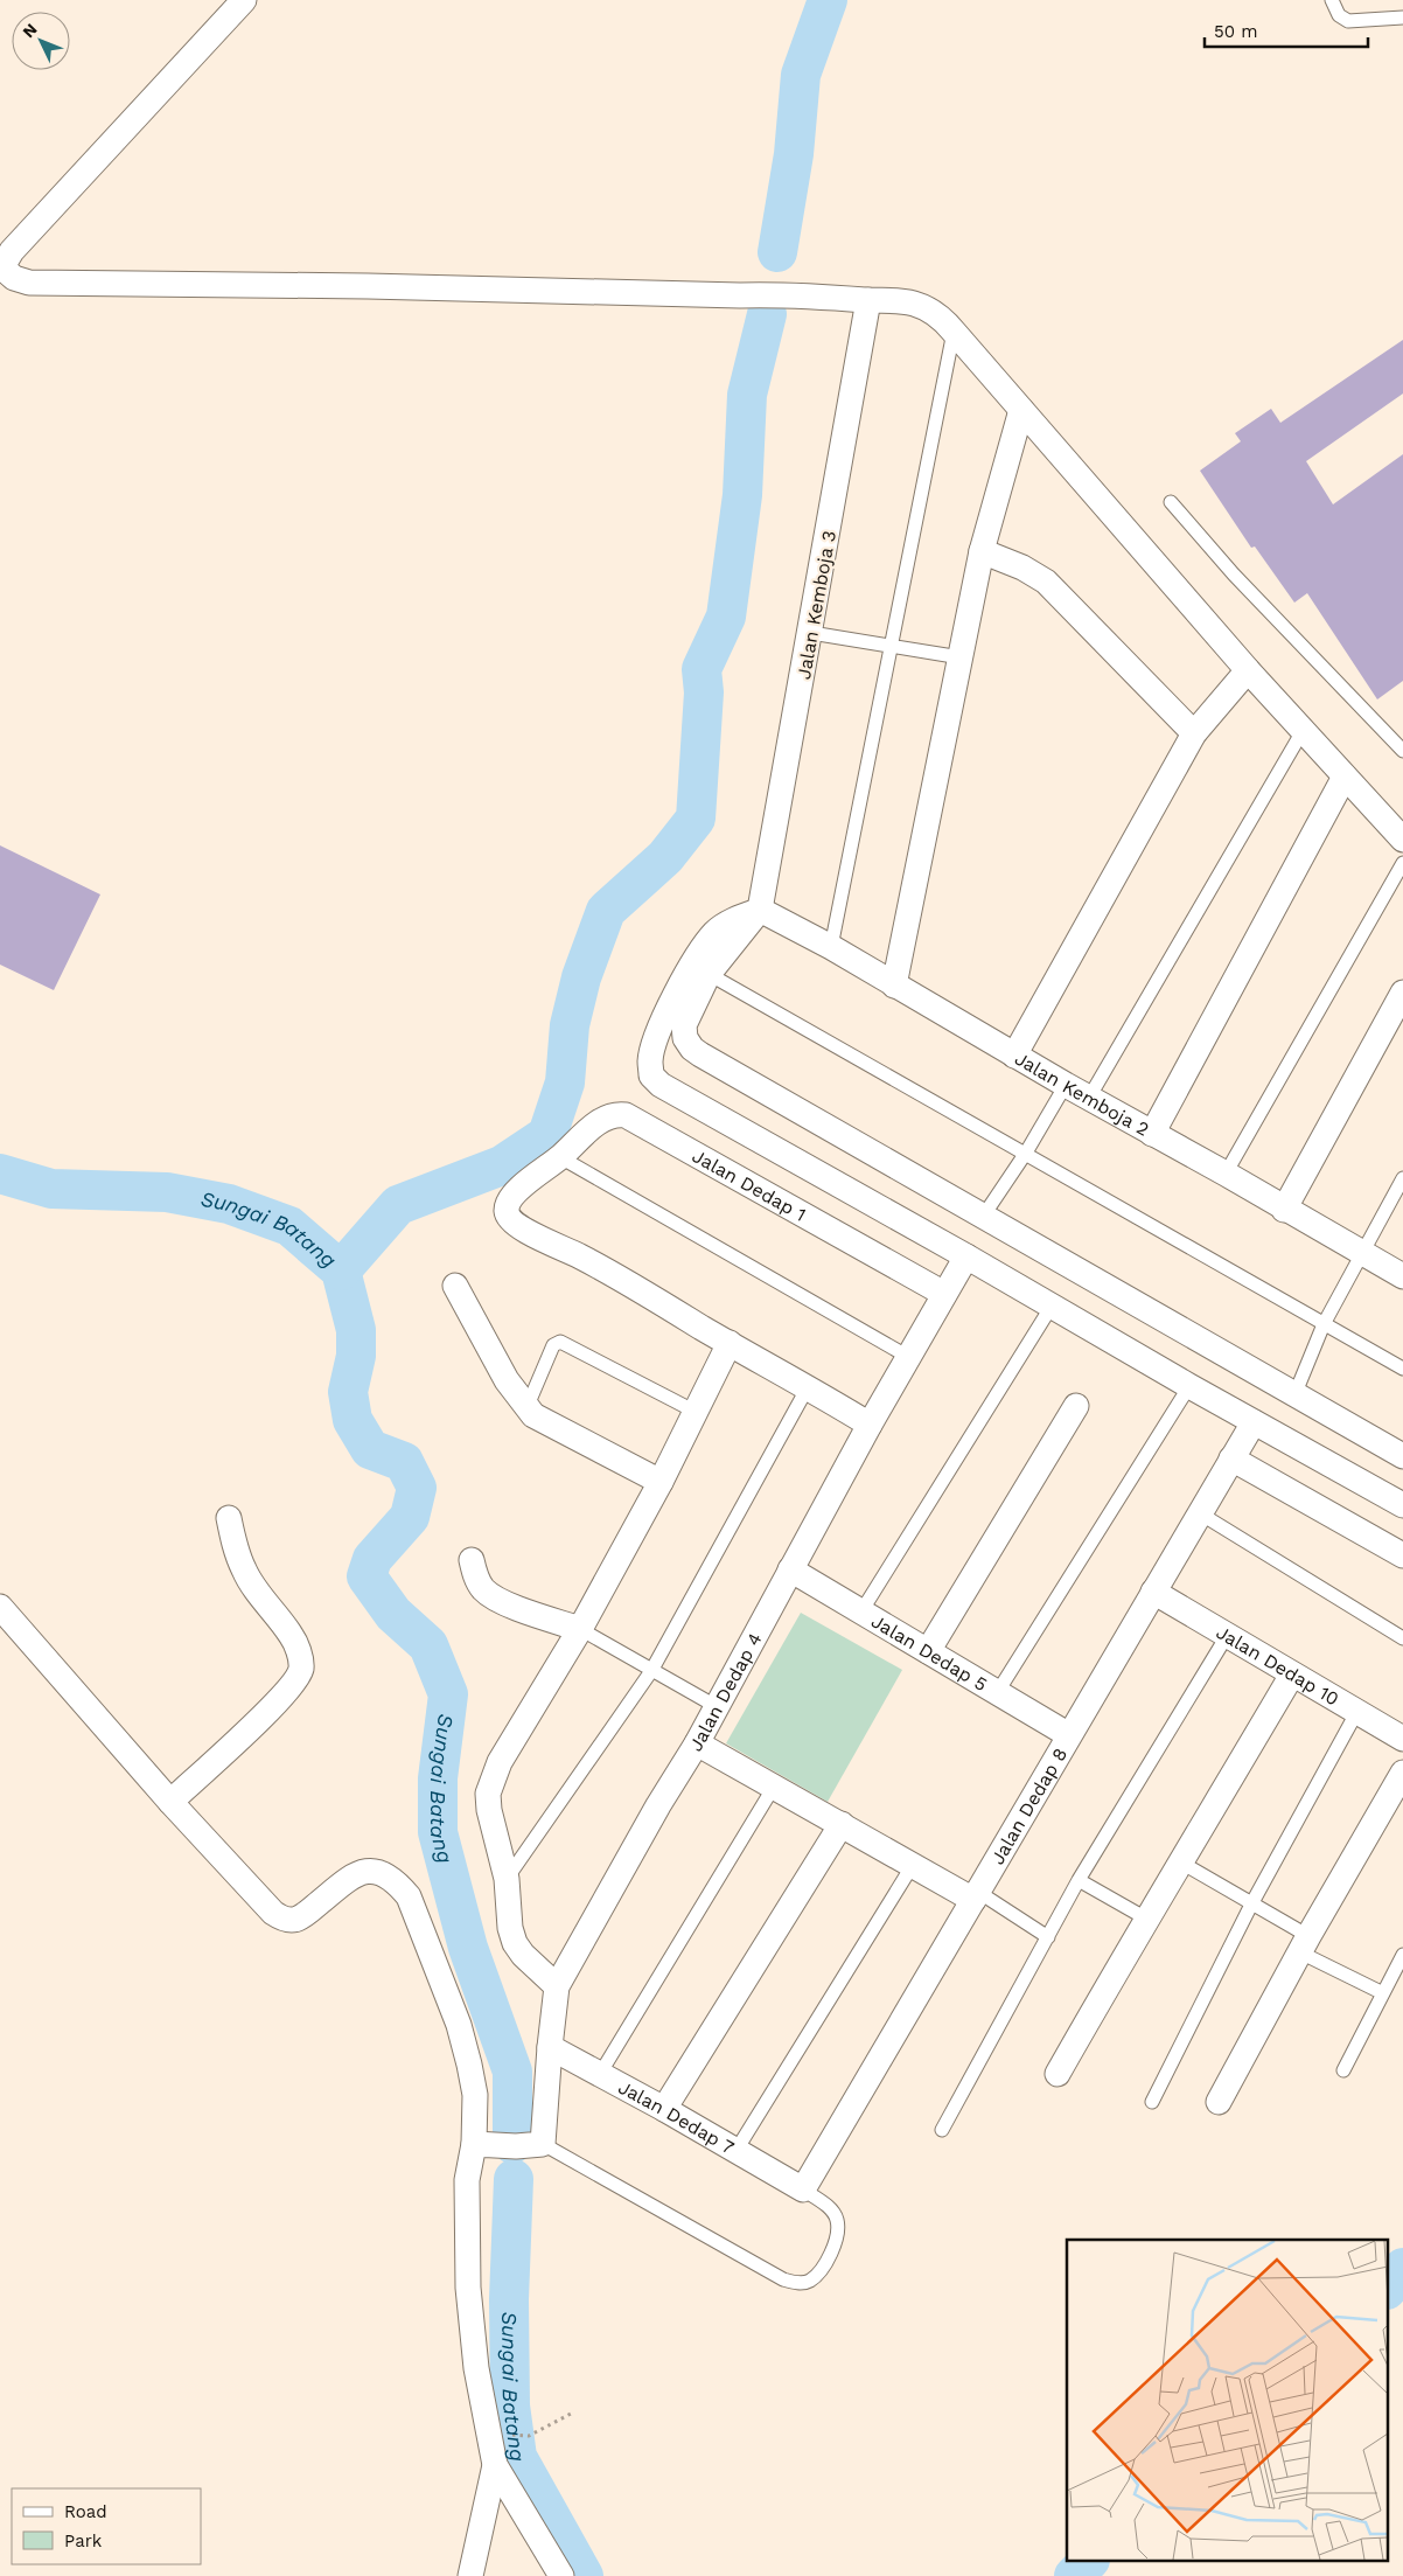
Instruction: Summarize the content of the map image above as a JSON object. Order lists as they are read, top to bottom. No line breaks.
{"streets":{"street":["Jalan Kemboja 3","Jalan Kemboja 2","Jalan Dedap 1","Jalan Dedap 5","Jalan Dedap 10","Jalan Dedap 4","Jalan Dedap 8","Jalan Dedap 7"]},"crossings":[["Jalan Kemboja 3","Jalan Kemboja 2"],["Jalan Dedap 1","Jalan Dedap 4"],["Jalan Dedap 5","Jalan Dedap 4"],["Jalan Dedap 5","Jalan Dedap 8"],["Jalan Dedap 10","Jalan Dedap 8"],["Jalan Dedap 4","Jalan Dedap 7"],["Jalan Dedap 8","Jalan Dedap 7"]],"water":["Sungai Batang"],"legend":["Road","Park"],"scale_bar":"50 m","north":"top left"}
